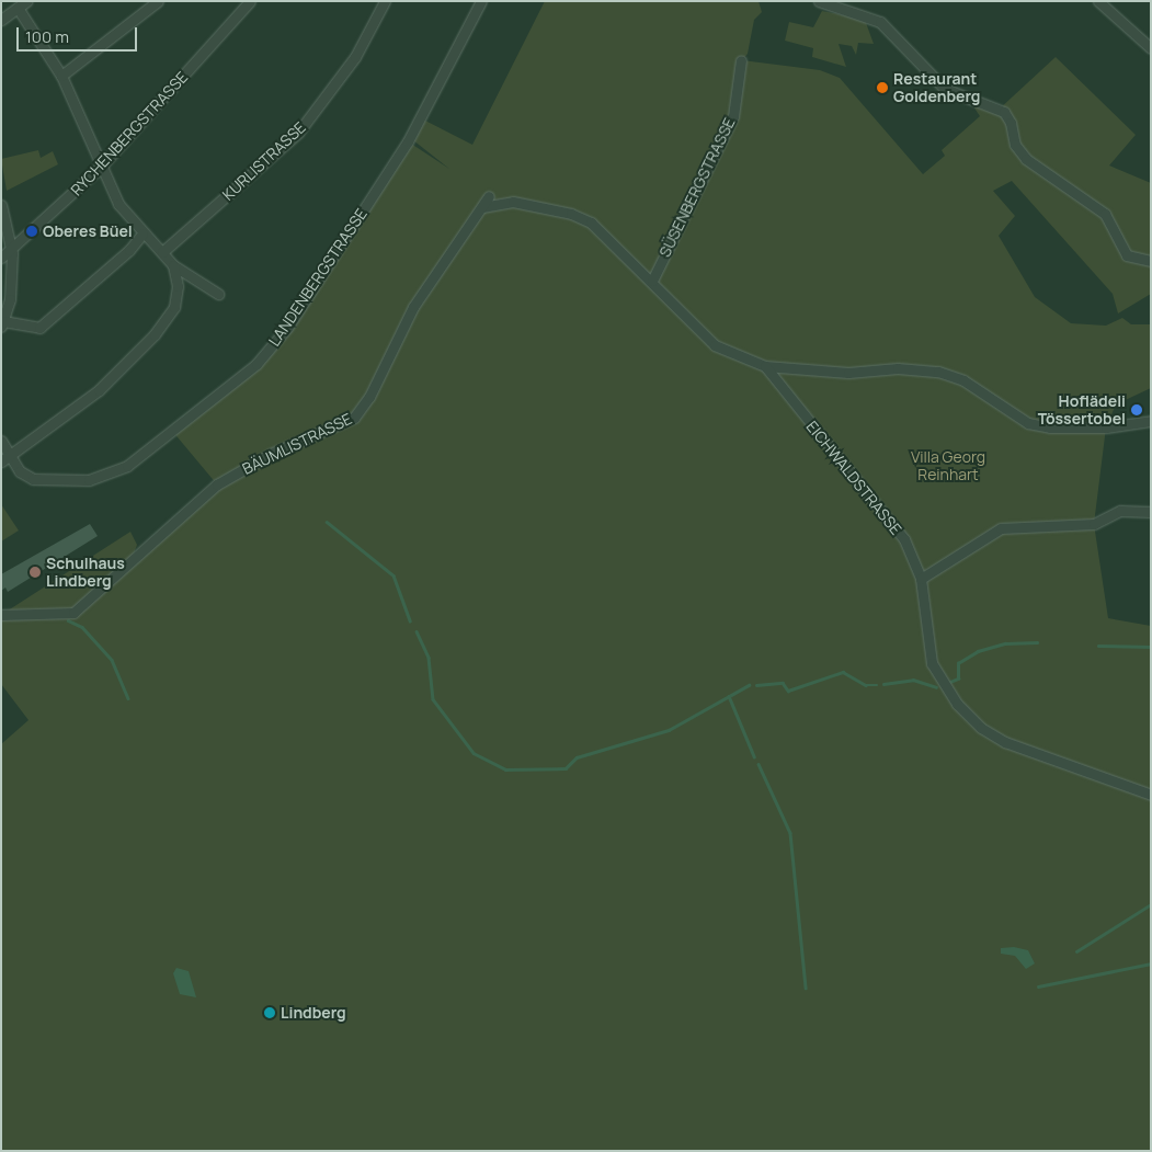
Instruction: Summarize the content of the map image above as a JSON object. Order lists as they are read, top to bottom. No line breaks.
{"streets":{"street":["RYCHENBERGSTRASSE","KURLISTRASSE","SÜSENBERGSTRASSE","LANDENBERGSTRASSE","BÄUMLISTRASSE","EICHWALDSTRASSE"]},"parks":["Villa Georg Reinhart"],"places":["Restaurant Goldenberg","Oberes Büel","Hoflädeli Tössertobel","Schulhaus Lindberg","Lindberg"],"scale_bar":"100 m"}
